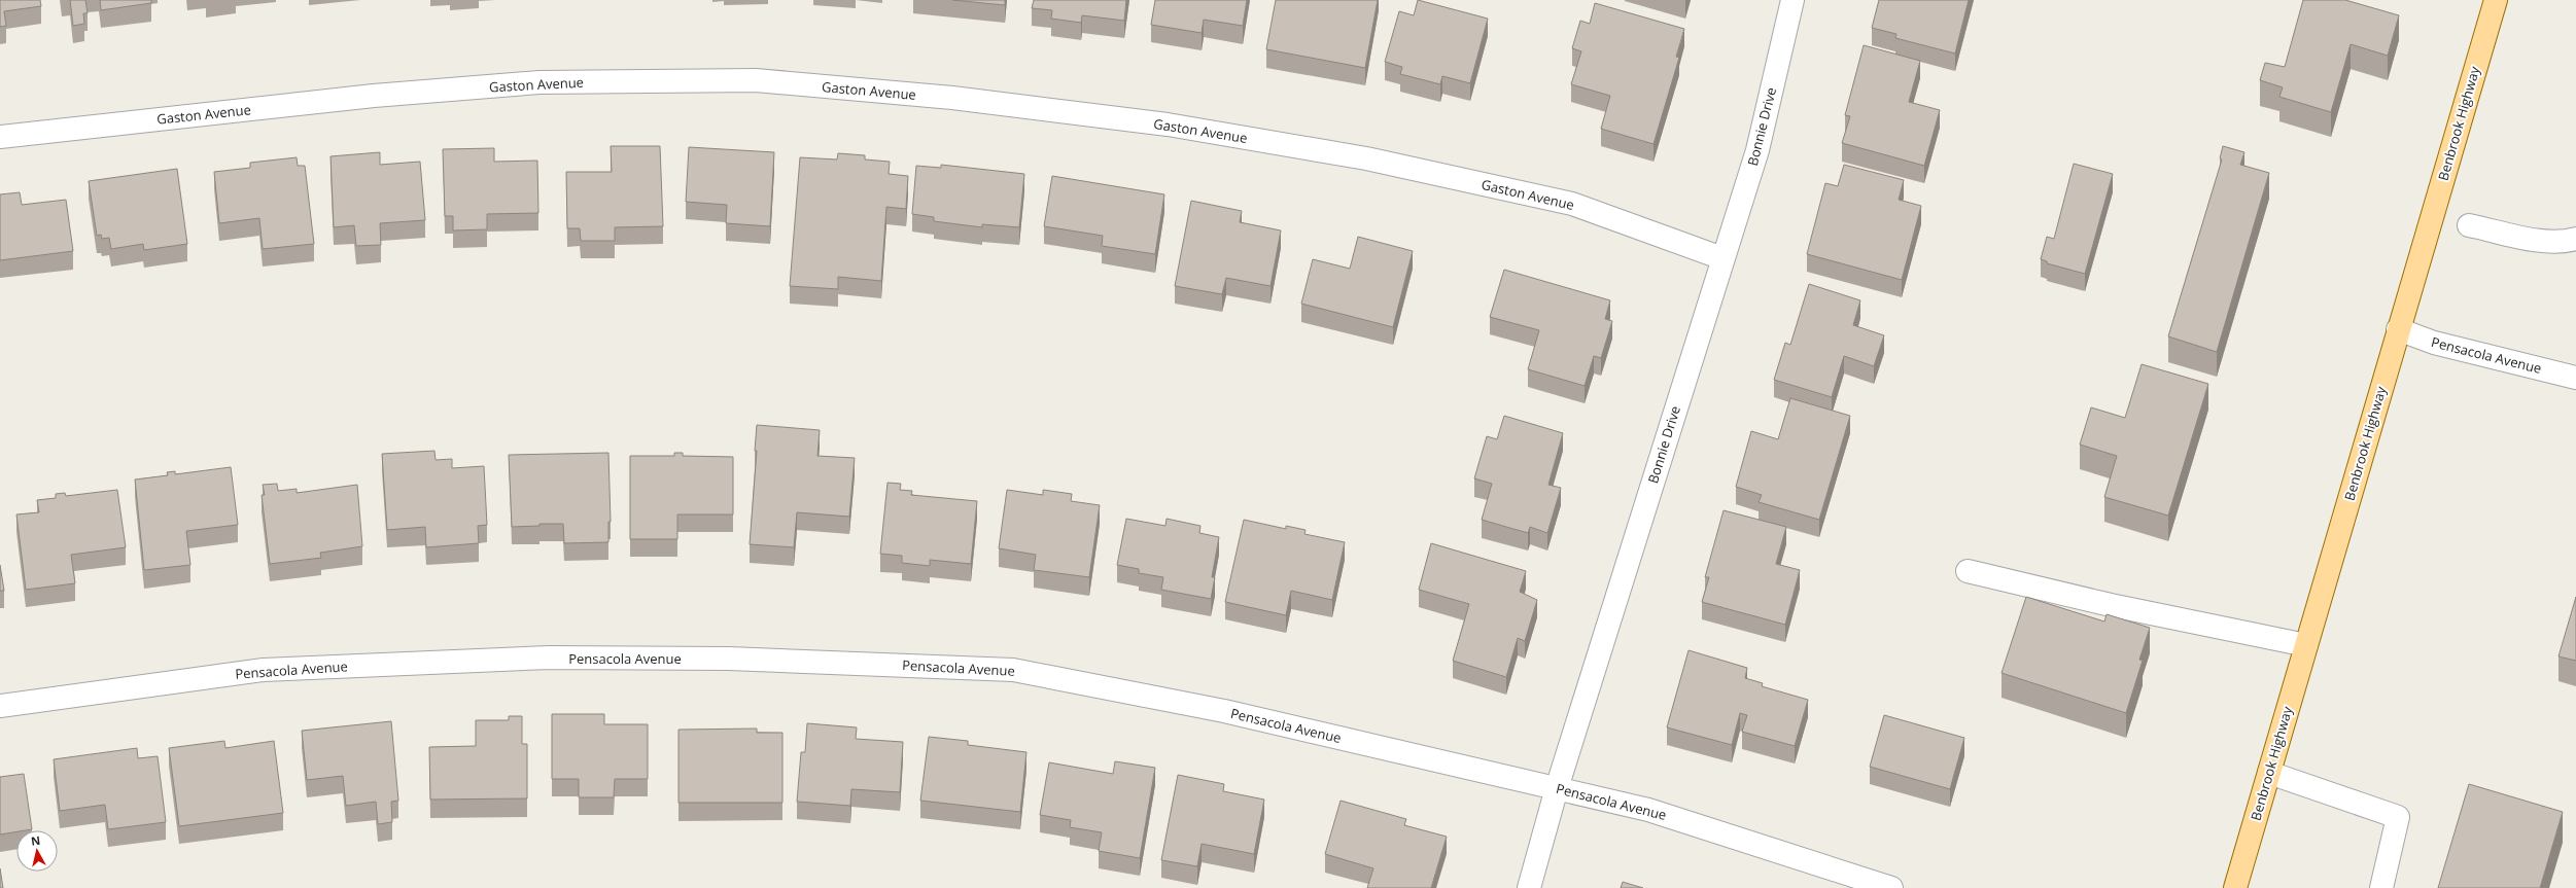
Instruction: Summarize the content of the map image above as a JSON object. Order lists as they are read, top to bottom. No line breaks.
{"streets":{"main road":["Benbrook Highway"],"street":["Gaston Avenue","Bonnie Drive","Pensacola Avenue"]},"crossings":[["Gaston Avenue","Bonnie Drive"],["Benbrook Highway","Pensacola Avenue"],["Bonnie Drive","Pensacola Avenue"]],"north":"top"}
